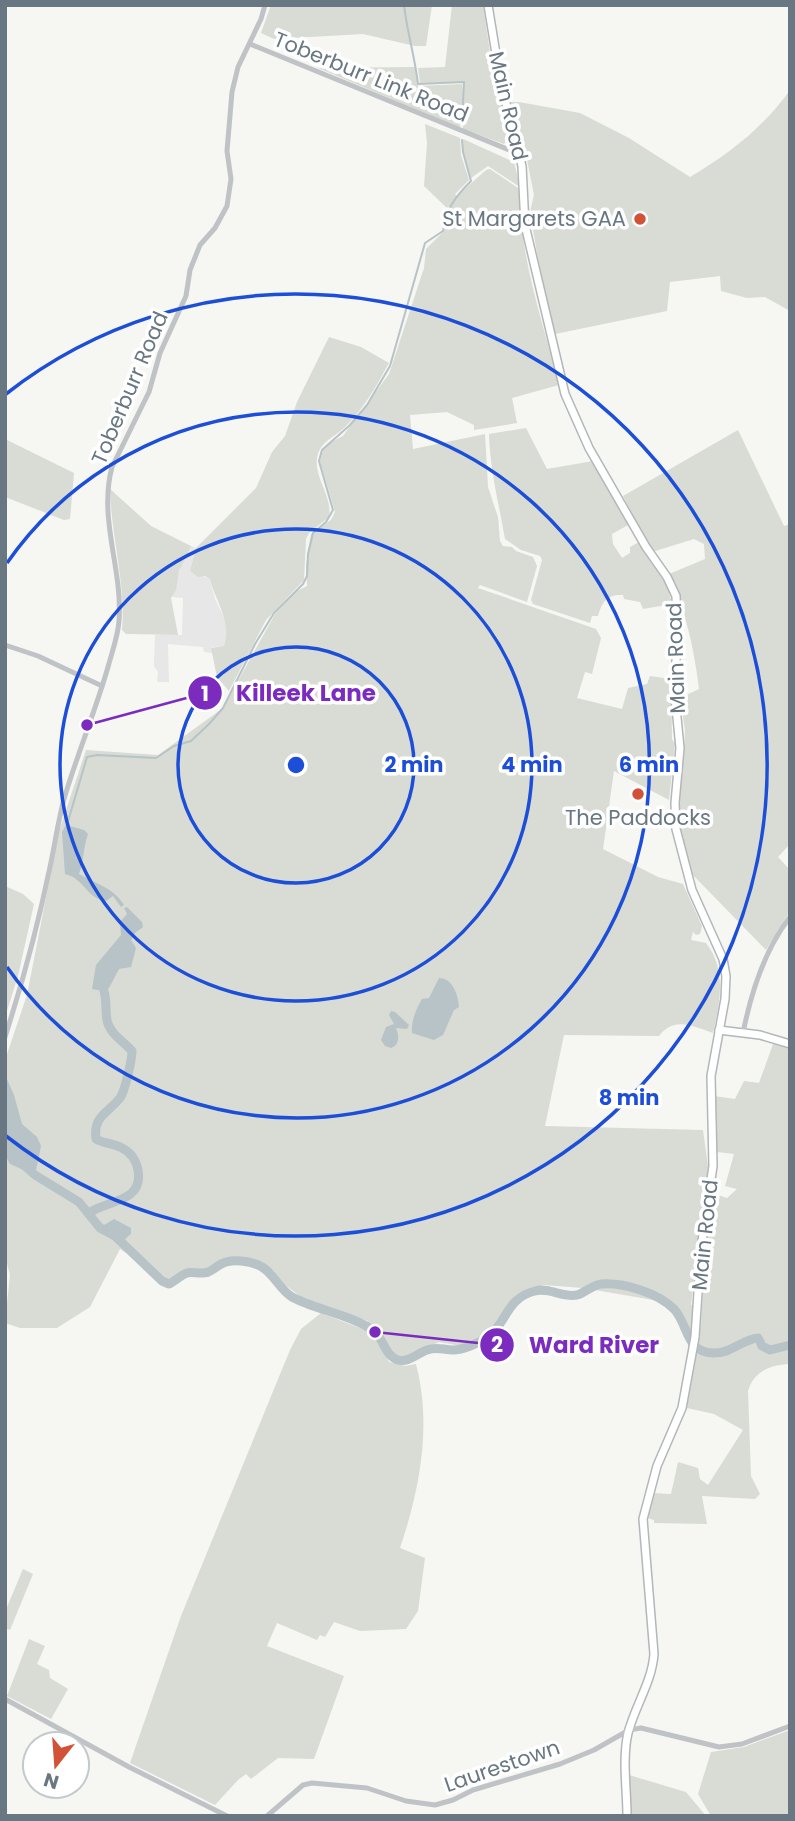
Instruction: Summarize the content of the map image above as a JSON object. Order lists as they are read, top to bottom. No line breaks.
{"streets":{"main road":["Main Road"],"street":["Toberburr Link Road","Toberburr Road","Laurestown"]},"crossings":[["Toberburr Link Road","Main Road"],["Toberburr Link Road","Toberburr Road"],["Main Road","Laurestown"]],"places":["St Margarets GAA","Killeek Lane","The Paddocks","Ward River"],"north":"bottom","rings":["2 min","4 min","6 min","8 min"]}
